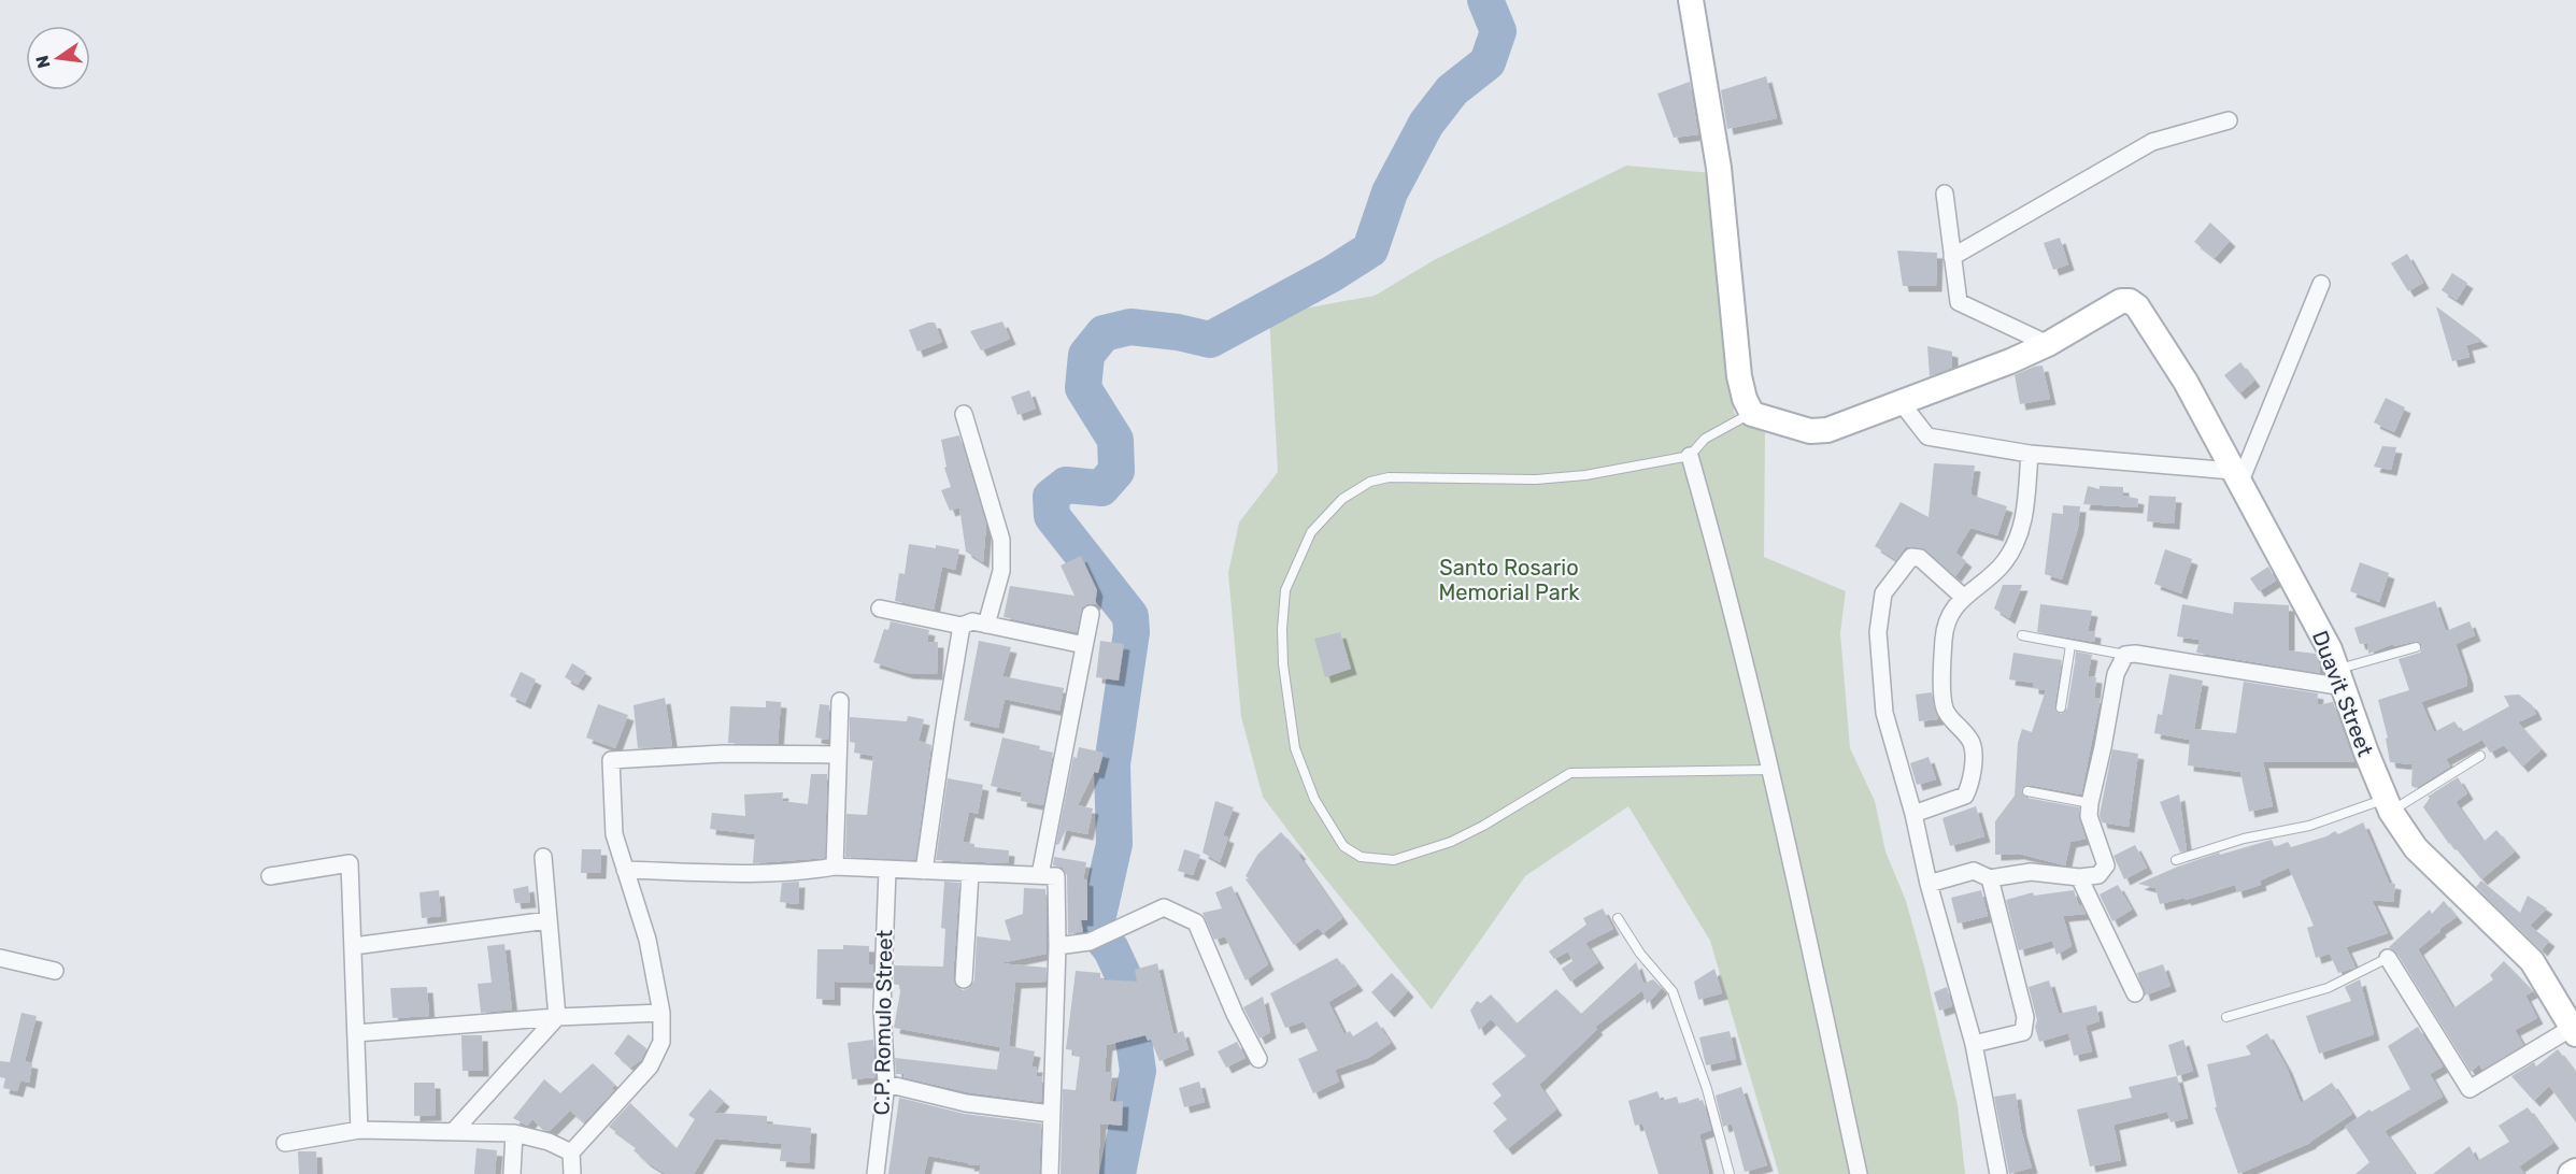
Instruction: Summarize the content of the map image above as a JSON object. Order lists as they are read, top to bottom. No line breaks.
{"streets":{"street":["Duavit Street","C.P. Romulo Street"]},"parks":["Santo Rosario Memorial Park"],"north":"left"}
